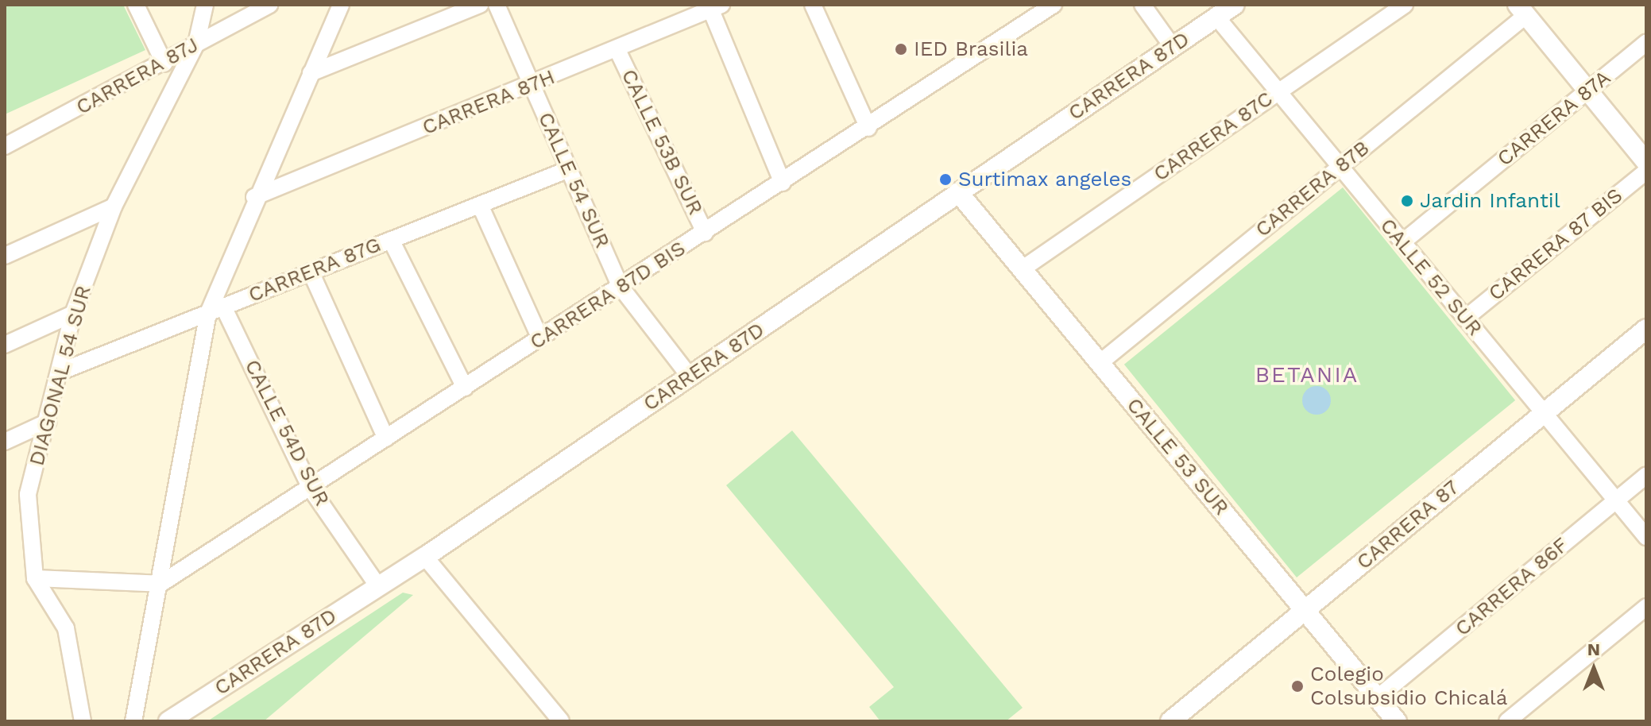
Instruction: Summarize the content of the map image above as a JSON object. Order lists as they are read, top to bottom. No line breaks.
{"streets":{"street":["CARRERA 87J","CARRERA 87D","CARRERA 87H","CARRERA 87A","CARRERA 87C","CALLE 53B SUR","CALLE 54 SUR","CARRERA 87B","CARRERA 87 BIS","CARRERA 87G","CALLE 52 SUR","CARRERA 87D BIS","DIAGONAL 54 SUR","CALLE 54D SUR","CALLE 53 SUR","CARRERA 87","CARRERA 86F"]},"crossings":[["CARRERA 87J","DIAGONAL 54 SUR"],["CARRERA 87D","CALLE 54 SUR"],["CARRERA 87D","CALLE 52 SUR"],["CARRERA 87D","CALLE 54D SUR"],["CARRERA 87D","CALLE 53 SUR"],["CARRERA 87H","CALLE 53B SUR"],["CARRERA 87H","CALLE 54 SUR"],["CARRERA 87A","CALLE 52 SUR"],["CARRERA 87C","CALLE 52 SUR"],["CARRERA 87C","CALLE 53 SUR"],["CALLE 53B SUR","CARRERA 87D BIS"],["CALLE 54 SUR","CARRERA 87G"],["CALLE 54 SUR","CARRERA 87D BIS"],["CARRERA 87B","CALLE 52 SUR"],["CARRERA 87B","CALLE 53 SUR"],["CARRERA 87 BIS","CALLE 52 SUR"],["CARRERA 87G","DIAGONAL 54 SUR"],["CARRERA 87G","CALLE 54D SUR"],["CALLE 52 SUR","CARRERA 87"],["CALLE 52 SUR","CARRERA 86F"],["CARRERA 87D BIS","CALLE 54D SUR"],["CALLE 53 SUR","CARRERA 87"],["CALLE 53 SUR","CARRERA 86F"]],"districts":["BETANIA"],"places":["IED Brasilia","Surtimax angeles","Jardin Infantil","Colegio Colsubsidio Chicalá"],"north":"top"}
